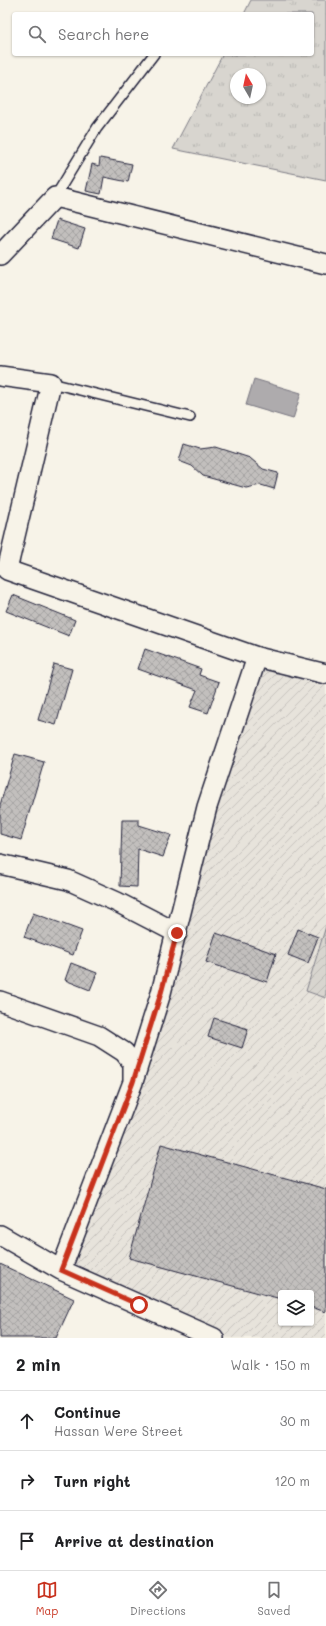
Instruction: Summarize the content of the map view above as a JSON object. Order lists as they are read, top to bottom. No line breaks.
{"north":"top","page":{"search":"Search here","heading":["2 min","Walk · 150 m"],"list":[["Continue","Hassan Were Street","30 m"],["Turn right","120 m"],"Arrive at destination"],"nav":["Map","Directions","Saved"]}}
